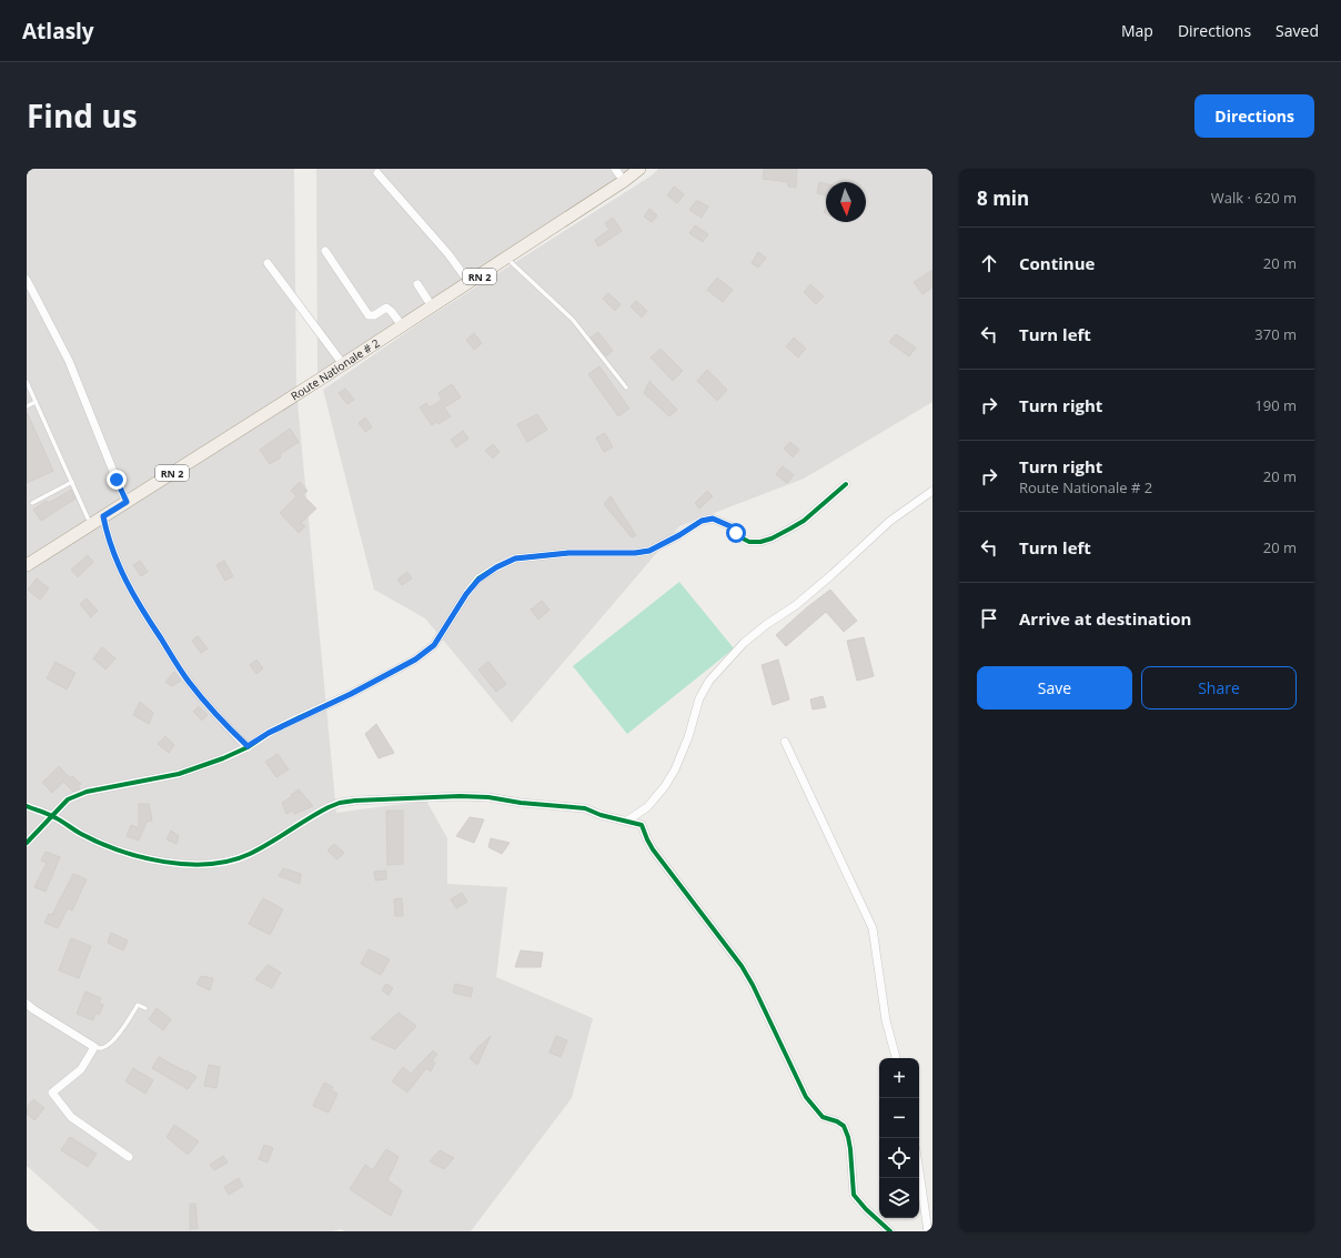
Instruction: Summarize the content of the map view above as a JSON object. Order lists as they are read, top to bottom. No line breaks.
{"streets":{"main road":["RN 2","Route Nationale # 2"]},"north":"bottom","page":{"header":"Atlasly","nav":["Map","Directions","Saved"],"title":"Find us","buttons":["Directions",["Save","Share"]],"heading":["8 min","Walk · 620 m"],"list":[["Continue","20 m"],["Turn left","370 m"],["Turn right","190 m"],["Turn right","Route Nationale # 2","20 m"],["Turn left","20 m"],"Arrive at destination"],"map_buttons":["+","−"]}}
